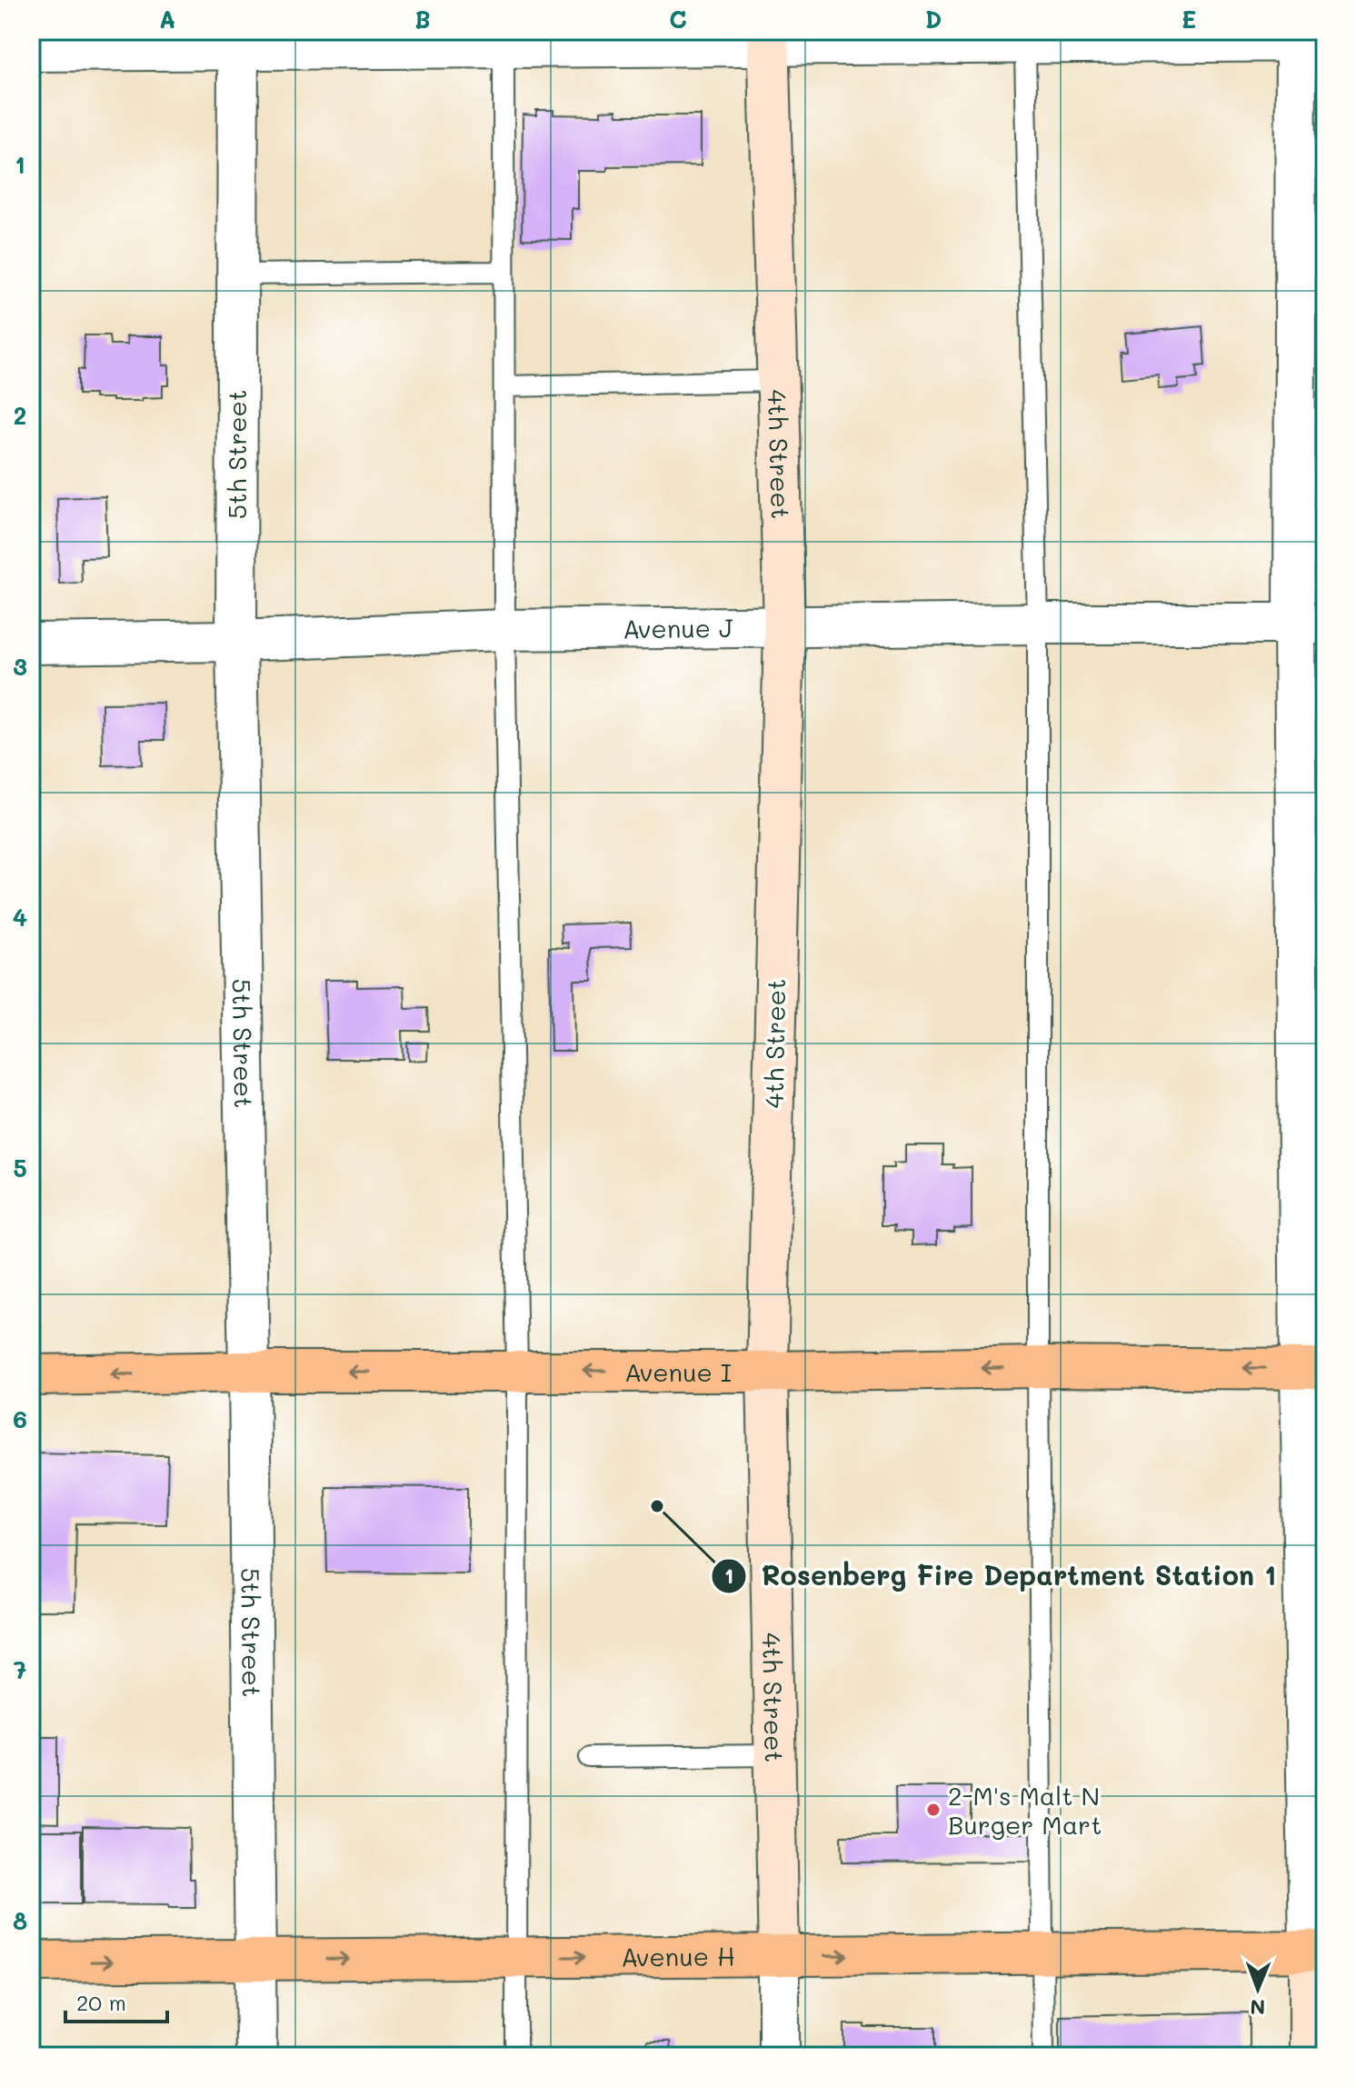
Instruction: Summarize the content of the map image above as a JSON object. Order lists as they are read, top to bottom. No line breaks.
{"streets":{"main road":["Avenue I","Avenue H"],"street":["5th Street","4th Street","Avenue J"]},"crossings":[["5th Street","Avenue J"],["5th Street","Avenue I"],["5th Street","Avenue H"],["4th Street","Avenue J"],["4th Street","Avenue I"],["4th Street","Avenue H"]],"one_way":["Avenue I","Avenue H"],"places":["Rosenberg Fire Department Station 1","2-M's Malt N Burger Mart"],"scale_bar":"20 m","north":"bottom","grid":{"columns":["A","B","C","D","E"],"rows":["1","2","3","4","5","6","7","8"]}}
